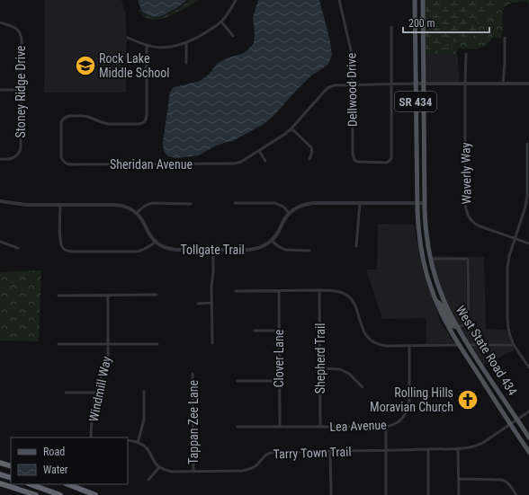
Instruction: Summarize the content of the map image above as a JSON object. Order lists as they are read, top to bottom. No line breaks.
{"streets":{"main road":["SR 434","West State Road 434"],"street":["Dellwood Drive","Stoney Ridge Drive","Sheridan Avenue","Waverly Way","Tollgate Trail","Clover Lane","Shepherd Trail","Windmill Way","Tappan Zee Lane","Lea Avenue","Tarry Town Trail"]},"crossings":[["Dellwood Drive","Sheridan Avenue"],["SR 434","Sheridan Avenue"],["SR 434","West State Road 434"],["SR 434","Tarry Town Trail"],["West State Road 434","Tarry Town Trail"],["Clover Lane","Lea Avenue"],["Shepherd Trail","Lea Avenue"],["Tappan Zee Lane","Tarry Town Trail"]],"places":{"school or university":["Rock Lake Middle School"],"church":["Rolling Hills Moravian Church"]},"legend":["Road","Water"],"scale_bar":"200 m"}
